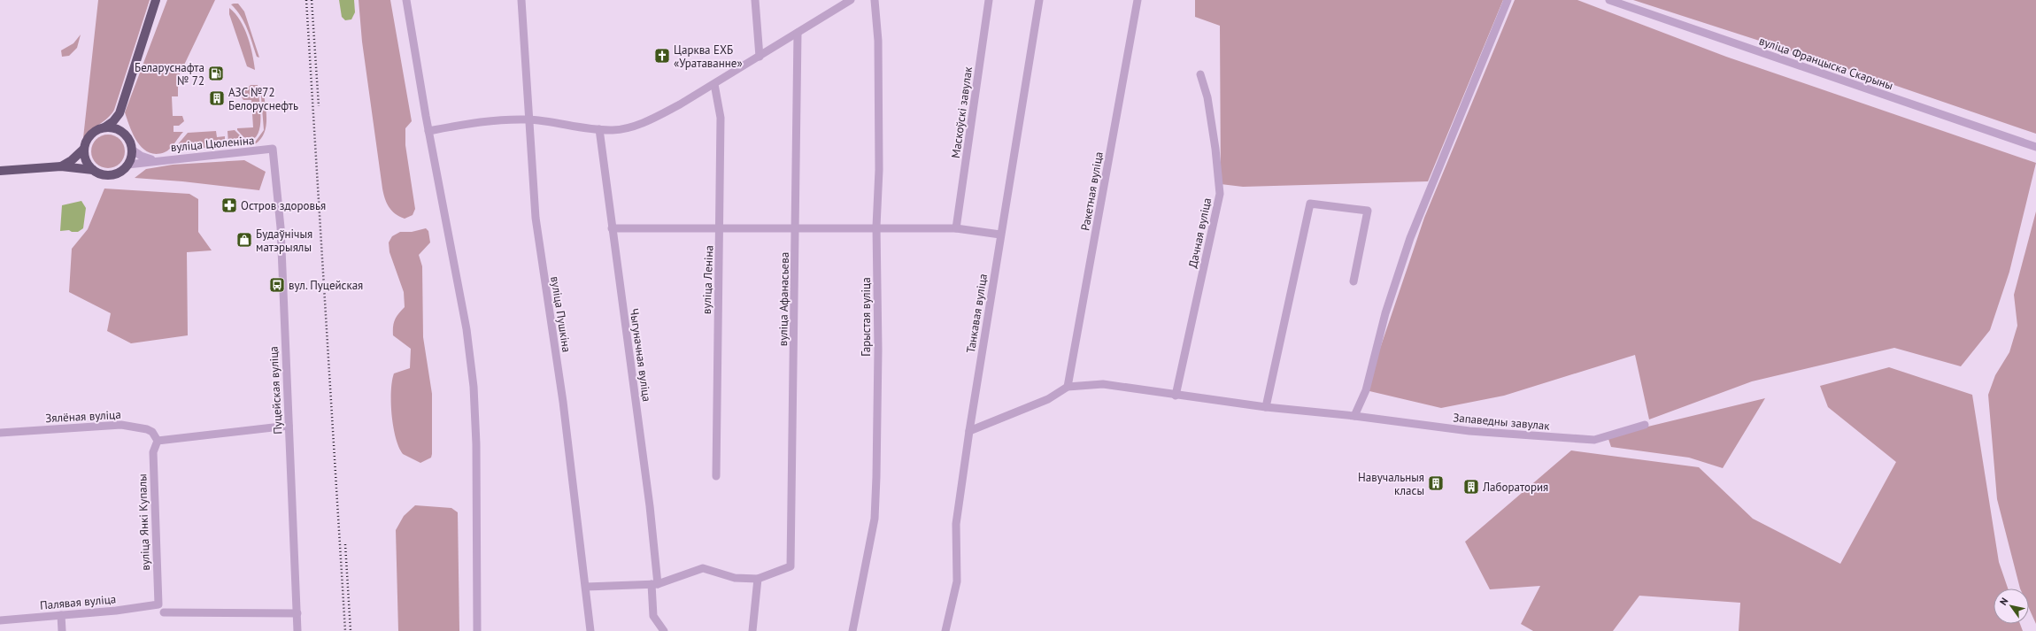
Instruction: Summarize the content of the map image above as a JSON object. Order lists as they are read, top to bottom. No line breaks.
{"streets":{"main road":["вуліца Цюленіна"],"street":["вуліца Францыска Скарыны","Маскоўскі завулак","Ракетная вуліца","Дачная вуліца","вуліца Леніна","вуліца Афанасьева","Танкавая вуліца","вуліца Пушкіна","Гарыстая вуліца","Чыгуначная вуліца","Пуцейская вуліца","Зялёная вуліца","Запаведны завулак","вуліца Янкі Купалы","Палявая вуліца"]},"crossings":[["вуліца Цюленіна","Пуцейская вуліца"],["Зялёная вуліца","вуліца Янкі Купалы"],["вуліца Янкі Купалы","Палявая вуліца"]],"places":{"church":["Царква ЕХБ «Уратаванне»"],"fuel station":["Беларуснафта № 72"],"building":["АЗС №72 Белоруснефть","Навучальныя класы","Лаборатория"],"pharmacy":["Остров здоровья"],"shop":["Будаўнічыя матэрыялы"],"bus stop":["вул. Пуцейская"]},"north":"top left"}
